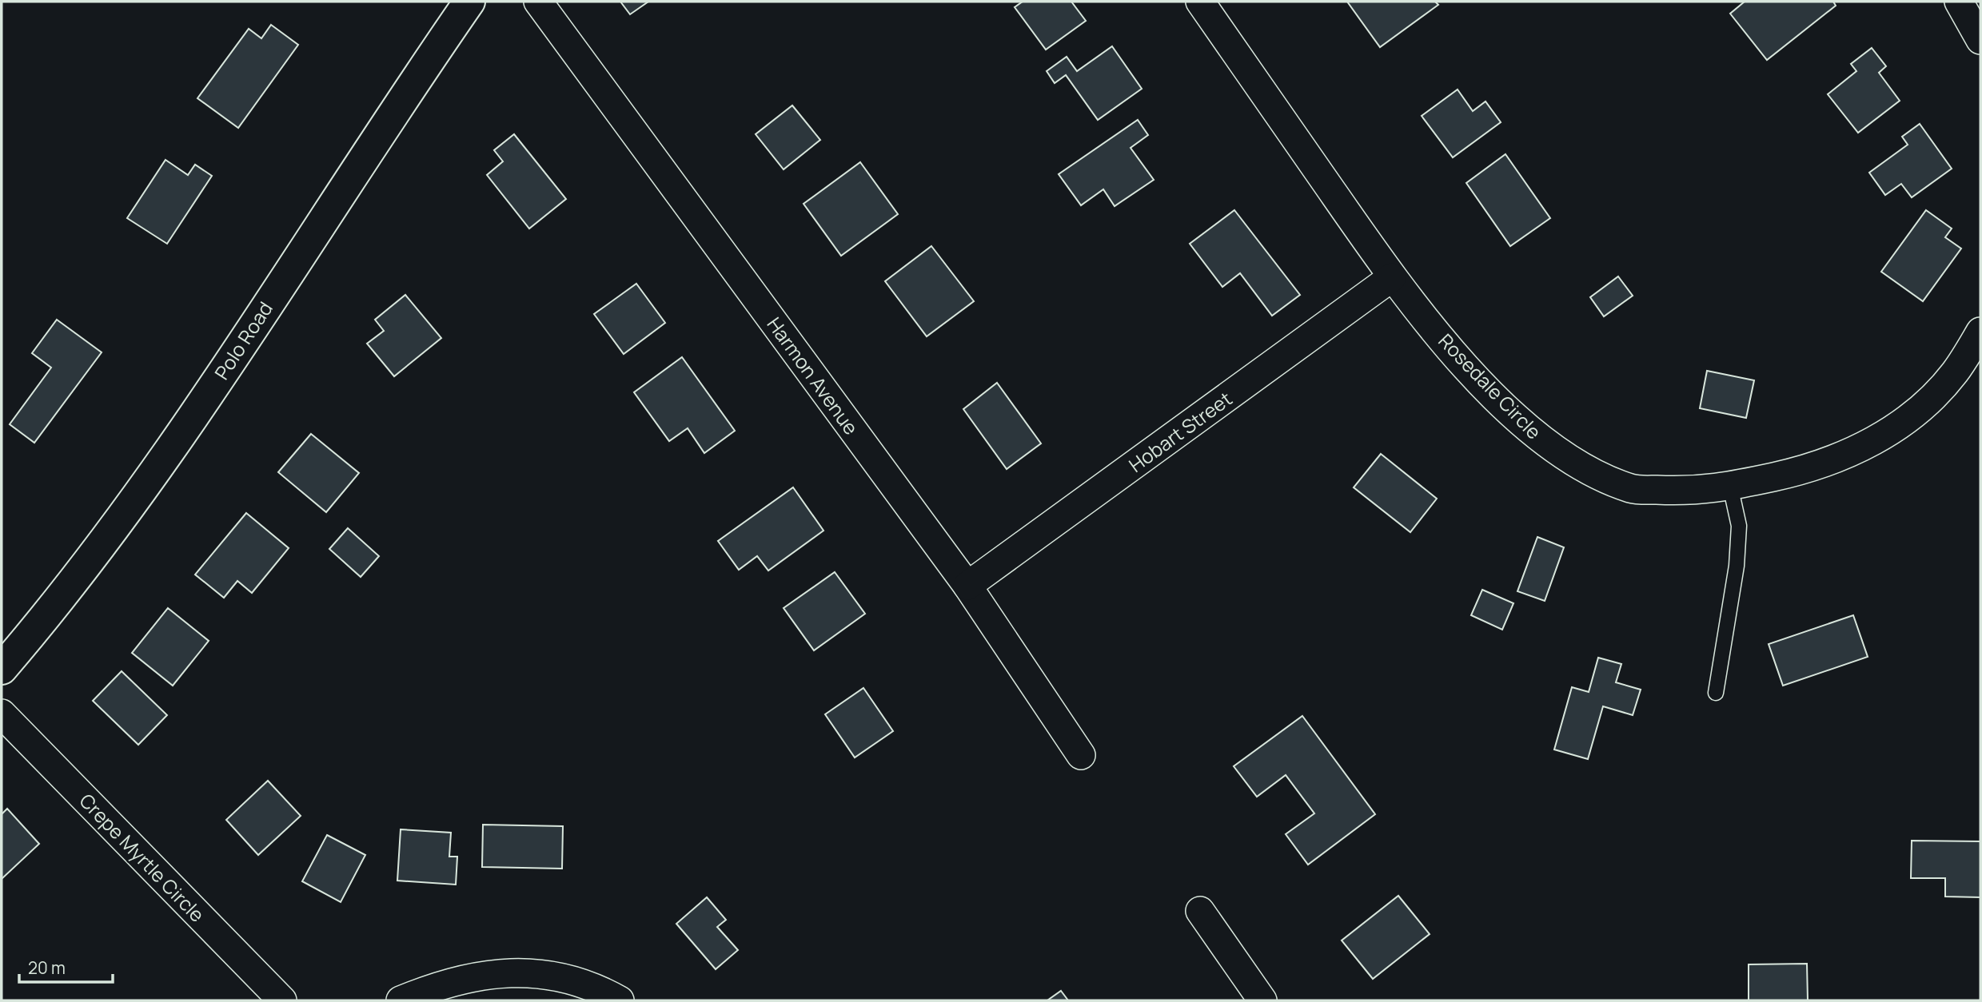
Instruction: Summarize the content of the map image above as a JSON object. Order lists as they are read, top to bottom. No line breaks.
{"streets":{"main road":["Polo Road"],"street":["Harmon Avenue","Rosedale Circle","Hobart Street","Crepe Myrtle Circle"]},"crossings":[["Harmon Avenue","Hobart Street"],["Rosedale Circle","Hobart Street"]],"scale_bar":"20 m"}
